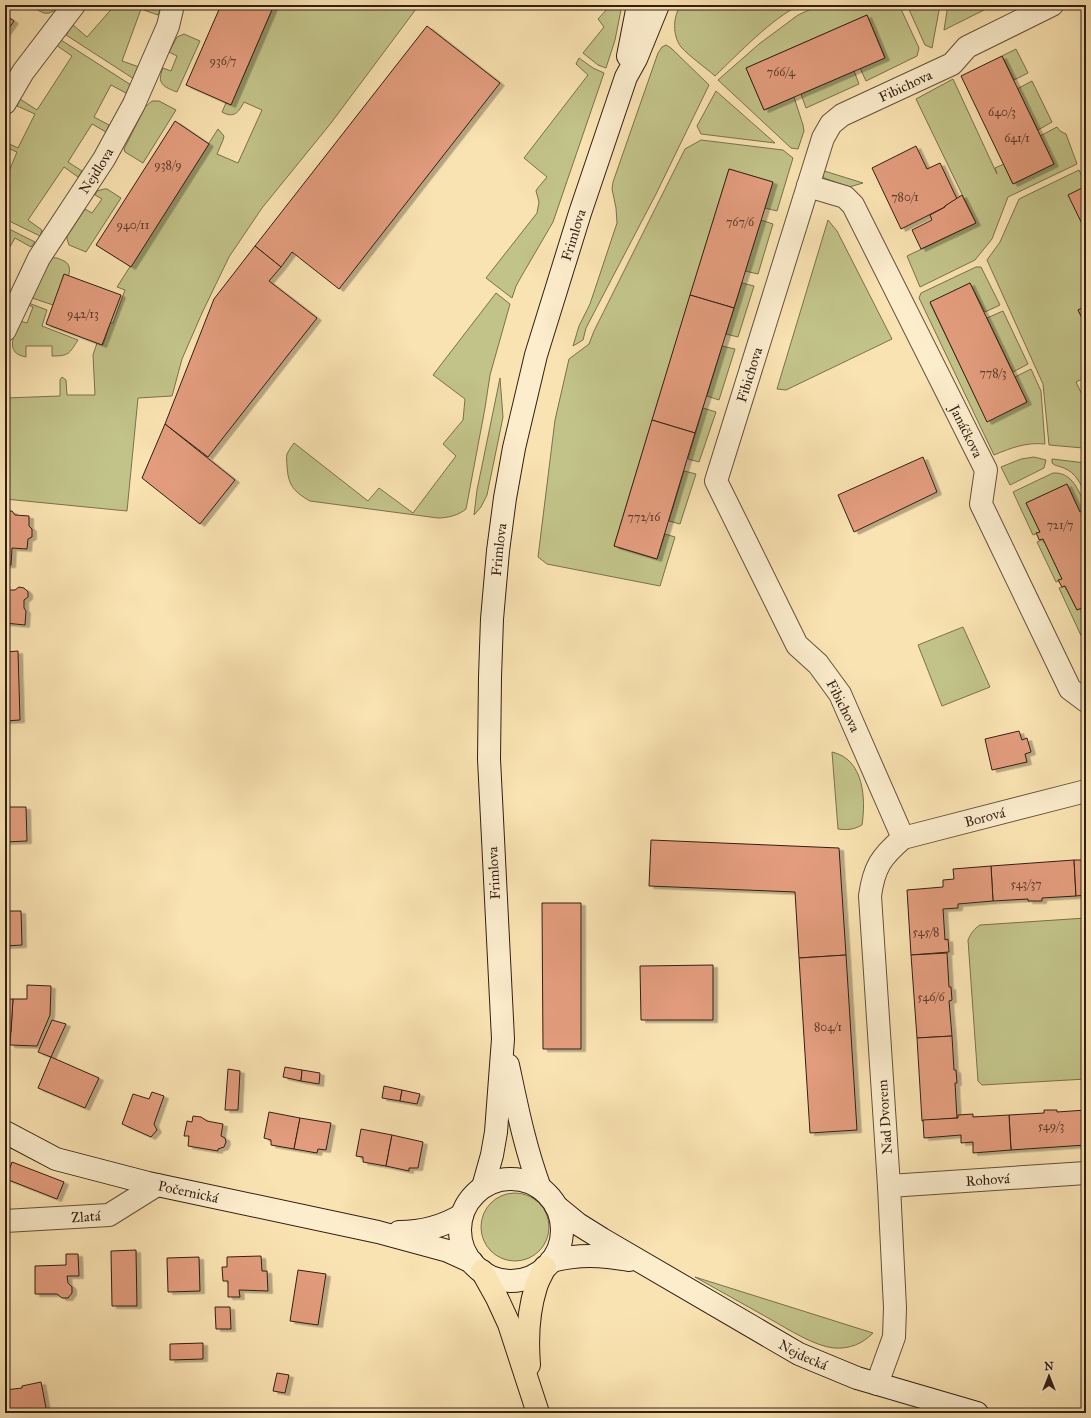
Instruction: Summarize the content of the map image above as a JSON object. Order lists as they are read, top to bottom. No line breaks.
{"streets":{"street":["Fibichova","Nejdlova","Frimlova","Janáčkova","Borová","Nad Dvorem","Rohová","Počernická","Zlatá","Nejdecká"]},"crossings":[["Fibichova","Janáčkova"],["Fibichova","Borová"],["Fibichova","Nad Dvorem"],["Frimlova","Počernická"],["Frimlova","Nejdecká"],["Borová","Nad Dvorem"],["Nad Dvorem","Rohová"],["Nad Dvorem","Nejdecká"],["Počernická","Zlatá"],["Počernická","Nejdecká"]],"house_numbers":["936/7","766/4","640/3","641/1","938/9","780/1","767/6","940/11","942/13","778/3","772/16","721/7","543/37","545/8","546/6","804/1","549/3"],"north":"top"}
